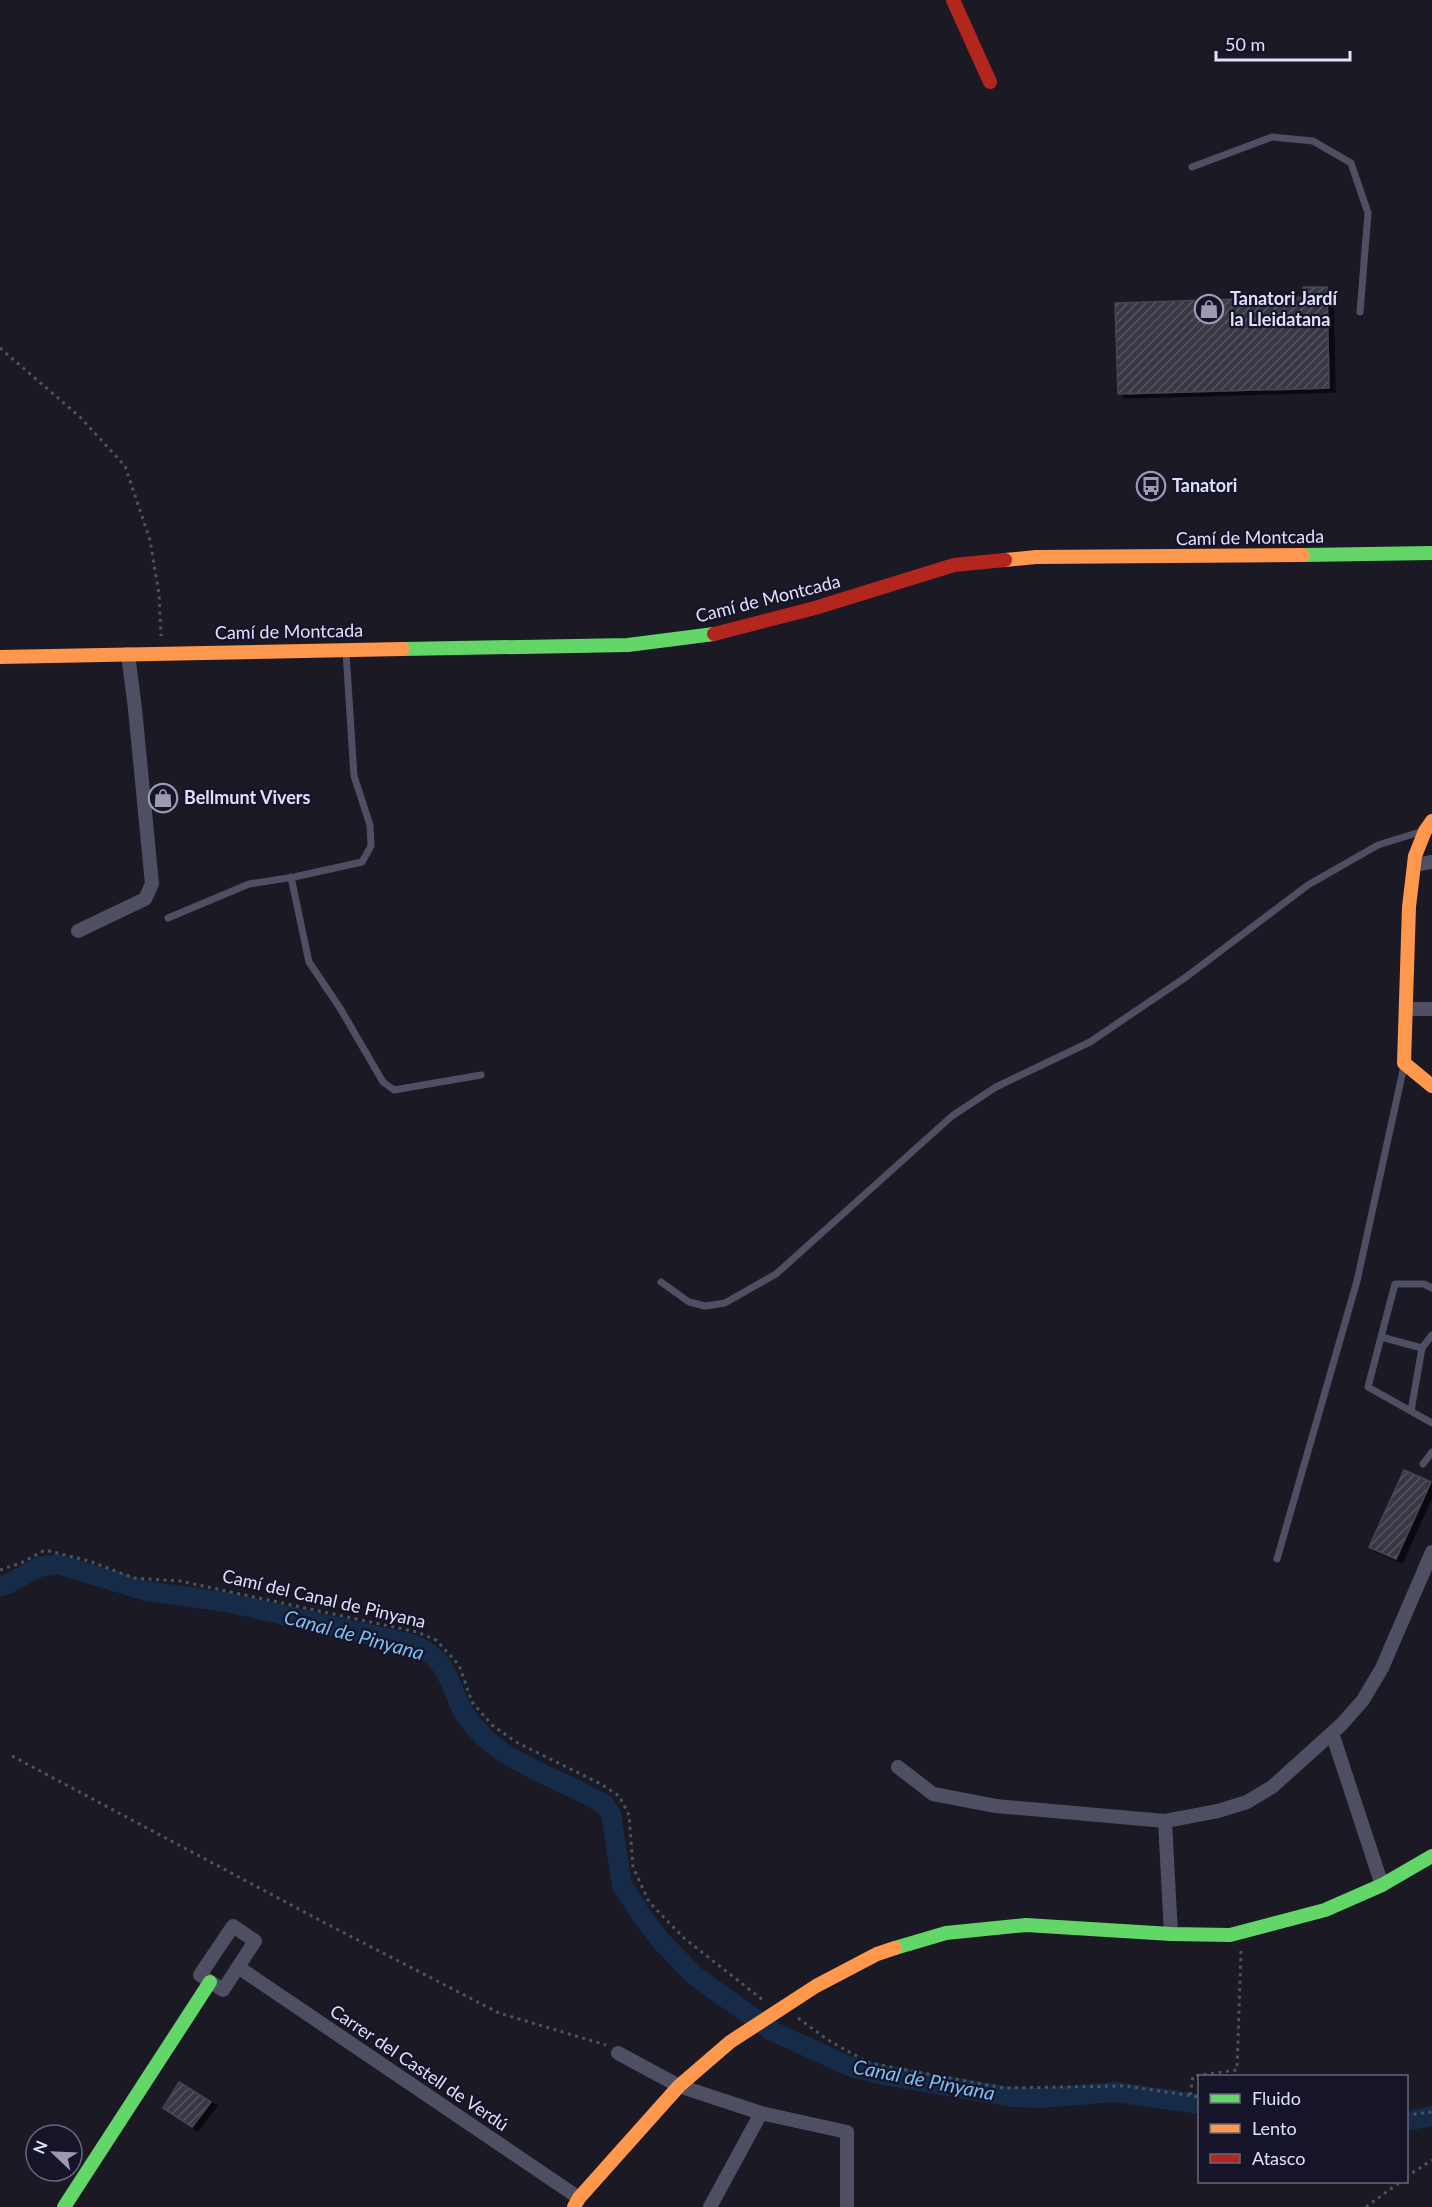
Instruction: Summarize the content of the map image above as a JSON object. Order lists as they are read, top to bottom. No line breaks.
{"streets":{"street":["Camí de Montcada","Carrer del Castell de Verdú"],"path":["Camí del Canal de Pinyana"]},"water":["Canal de Pinyana"],"places":{"shop":["Tanatori Jardí la Lleidatana","Bellmunt Vivers"],"bus stop":["Tanatori"]},"legend":["Fluido","Lento","Atasco"],"scale_bar":"50 m","north":"top left"}
